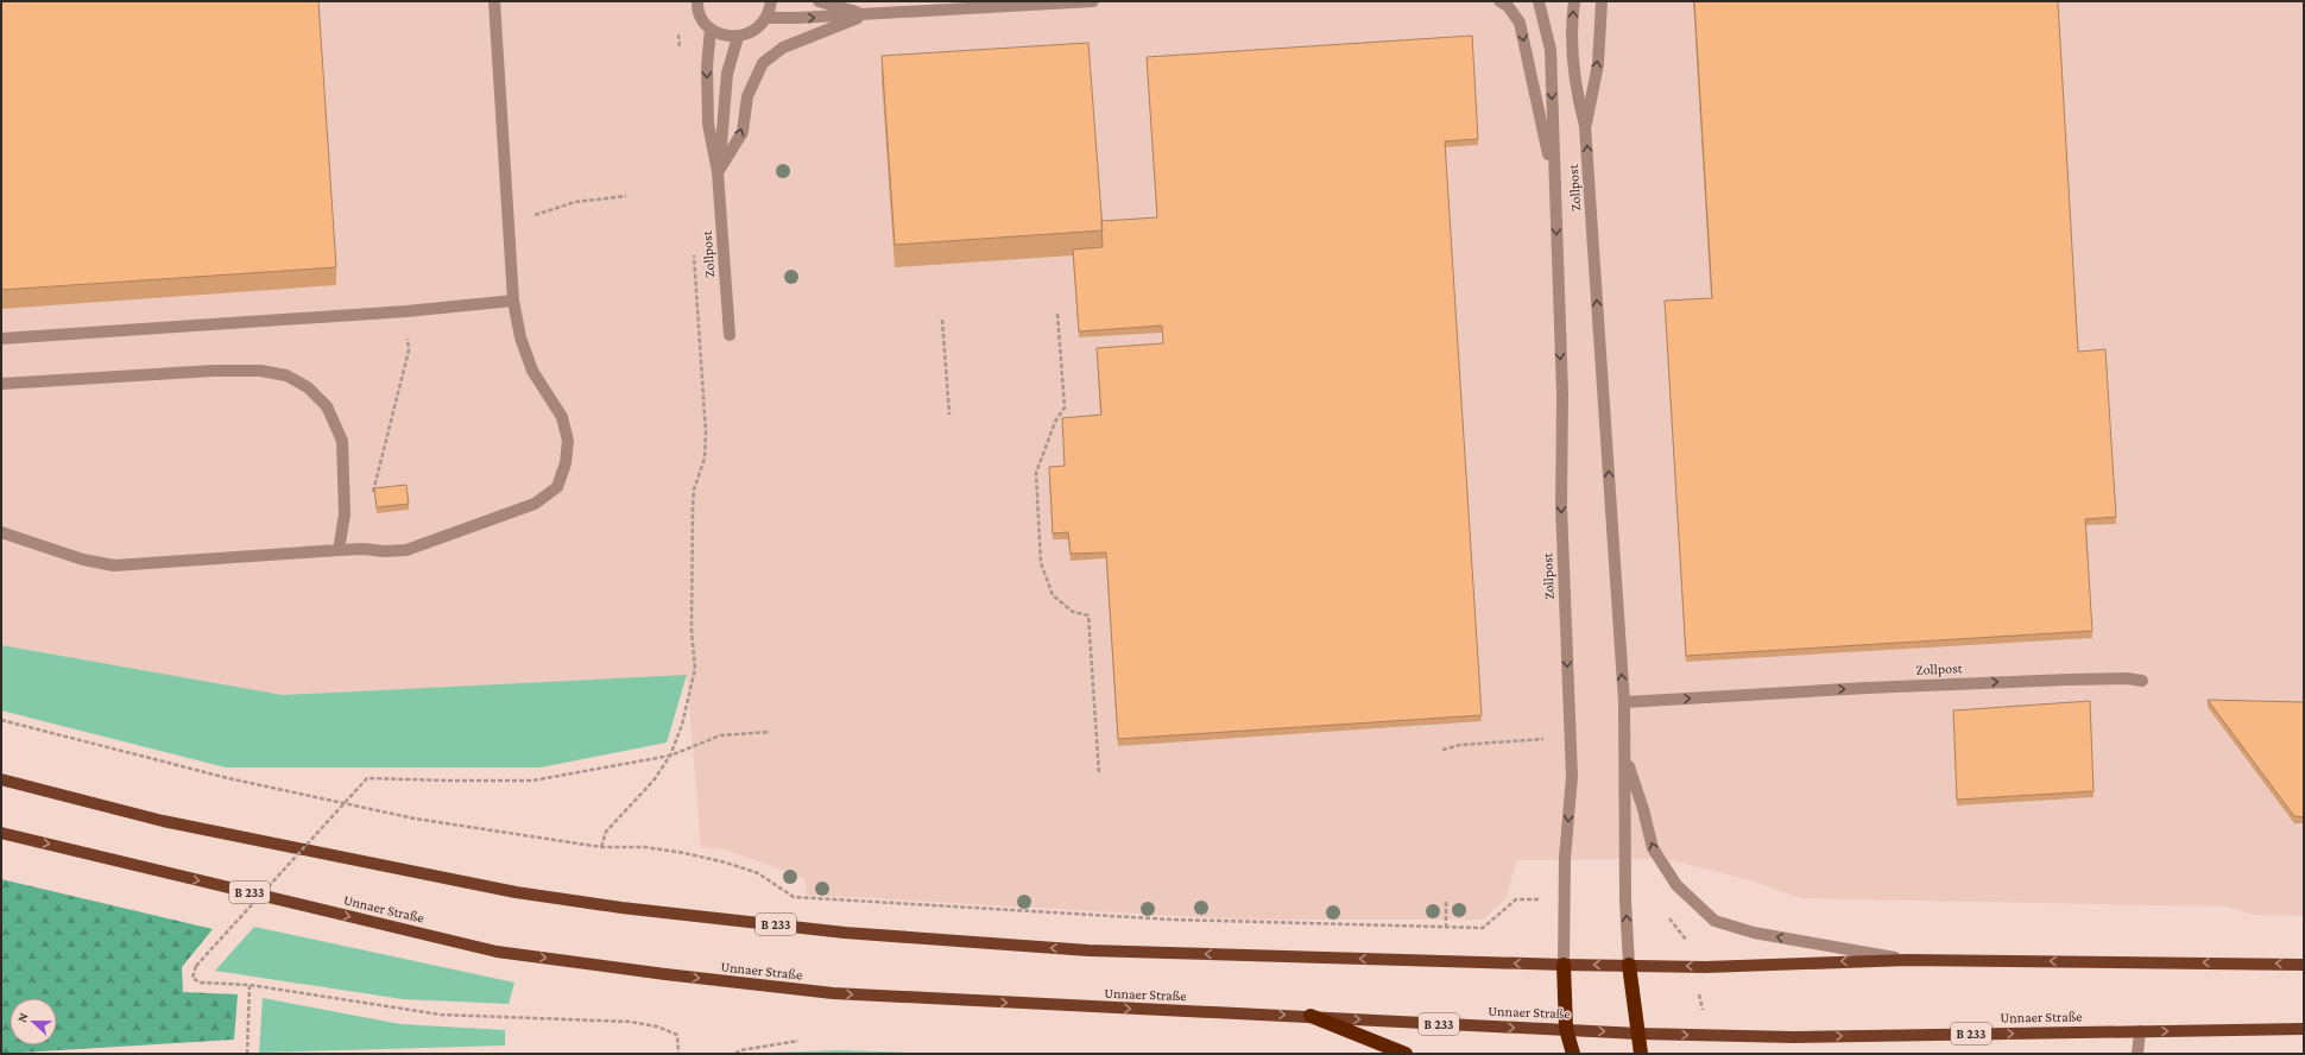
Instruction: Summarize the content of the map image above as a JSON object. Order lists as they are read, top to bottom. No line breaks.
{"streets":{"main road":["B 233","Unnaer Straße"],"street":["Zollpost"]},"crossings":[["Zollpost","B 233"]],"north":"left"}
